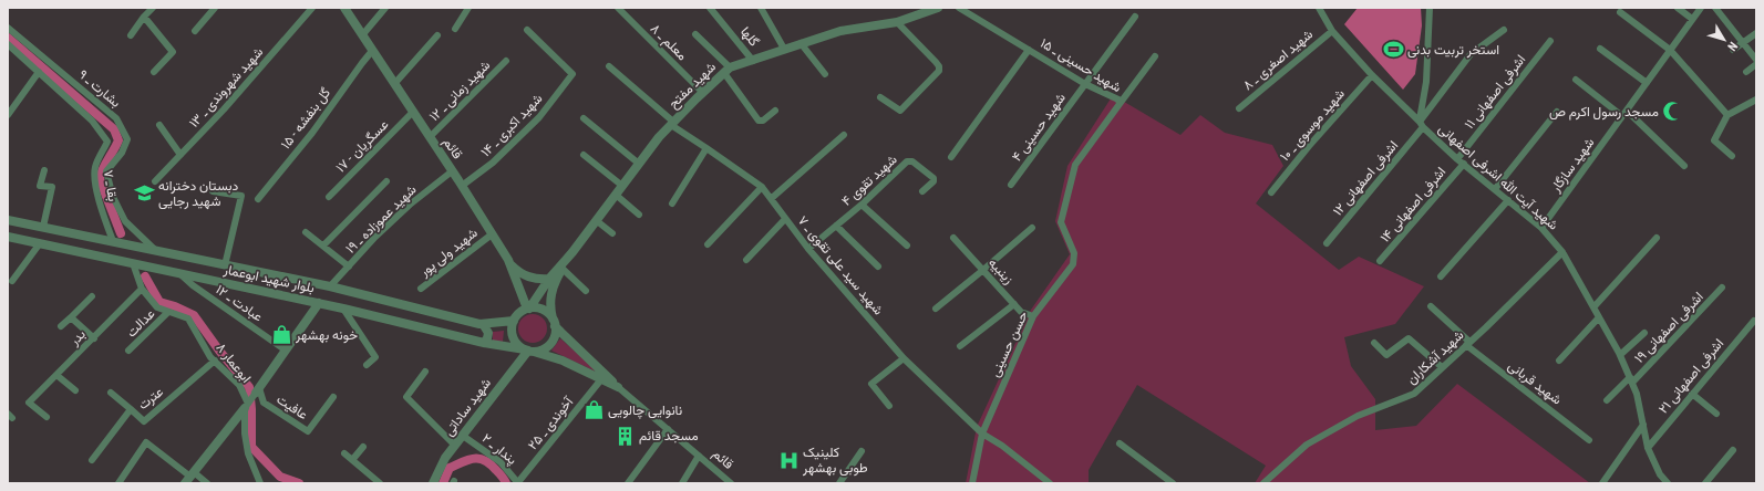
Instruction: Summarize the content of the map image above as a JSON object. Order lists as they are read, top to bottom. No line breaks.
{"streets":{"street":["گلها","معلم ـ ۸","شهید اصغری ـ ۸","شهید حسینی ـ ۱۵","شهید مفتح","شهید شهروندی ـ ۱۳","بشارت ـ ۹","شهید زمانی ـ ۱۲","اشرفی اصفهانی ۱۱","گل بنفشه - ۱۵","شهید اکبری ـ ۱۴","شهید موسوی ـ ۱۰","شهید حسینی ۴","عسگریان - ۱۷","قائم","شهید سازگار","شهید آیت الله اشرفی اصفهانی","اشرفی اصفهانی ۱۲","شهید تقوی ۴","بقا ـ ۷","اشرفی اصفهانی ۱۴","شهید عموزاده ـ ۱۹","شهید ولی پور","شهید سید علی تقوی ـ ۷","زینبیه","بلوار شهید ابوعمار","عبادت ـ ۱۲","عدالت","اشرفی اصفهانی ۱۹","بدر","حسن حسینی","شهید آشکاران","ابوعمار ۸","اشرفی اصفهانی ۲۱","شهید قربانی","عترت","عافیت","شهید ساداتی","آخوندی ـ ۲۵","پندار ـ ۲"]},"crossings":[["گلها","شهید مفتح"],["معلم ـ ۸","شهید مفتح"],["شهید اصغری ـ ۸","شهید آیت الله اشرفی اصفهانی"],["شهید حسینی ـ ۱۵","شهید حسینی ۴"],["شهید حسینی ـ ۱۵","حسن حسینی"],["شهید مفتح","شهید سید علی تقوی ـ ۷"],["بشارت ـ ۹","بلوار شهید ابوعمار"],["شهید زمانی ـ ۱۲","قائم"],["اشرفی اصفهانی ۱۱","شهید آیت الله اشرفی اصفهانی"],["اشرفی اصفهانی ۱۱","اشرفی اصفهانی ۱۴"],["گل بنفشه - ۱۵","قائم"],["شهید اکبری ـ ۱۴","قائم"],["شهید موسوی ـ ۱۰","شهید آیت الله اشرفی اصفهانی"],["عسگریان - ۱۷","قائم"],["قائم","شهید عموزاده ـ ۱۹"],["قائم","شهید ولی پور"],["قائم","بلوار شهید ابوعمار"],["قائم","شهید ساداتی"],["شهید سازگار","شهید آیت الله اشرفی اصفهانی"],["شهید آیت الله اشرفی اصفهانی","اشرفی اصفهانی ۱۲"],["شهید آیت الله اشرفی اصفهانی","اشرفی اصفهانی ۱۴"],["شهید آیت الله اشرفی اصفهانی","اشرفی اصفهانی ۱۹"],["شهید آیت الله اشرفی اصفهانی","شهید آشکاران"],["شهید آیت الله اشرفی اصفهانی","اشرفی اصفهانی ۲۱"],["شهید تقوی ۴","شهید سید علی تقوی ـ ۷"],["بقا ـ ۷","بلوار شهید ابوعمار"],["شهید عموزاده ـ ۱۹","بلوار شهید ابوعمار"],["شهید سید علی تقوی ـ ۷","حسن حسینی"],["زینبیه","حسن حسینی"],["بلوار شهید ابوعمار","عبادت ـ ۱۲"],["بلوار شهید ابوعمار","ابوعمار ۸"],["بلوار شهید ابوعمار","شهید ساداتی"],["بلوار شهید ابوعمار","آخوندی ـ ۲۵"],["عدالت","ابوعمار ۸"],["بدر","ابوعمار ۸"],["شهید آشکاران","شهید قربانی"],["ابوعمار ۸","عترت"],["شهید ساداتی","پندار ـ ۲"],["آخوندی ـ ۲۵","پندار ـ ۲"]],"places":{"sports":["استخر تربیت بدنی"],"mosque":["مسجد رسول اکرم ص"],"school or university":["دبستان دخترانه شهید رجایی"],"shop":["خونه بهشهر","نانوایی چالویی"],"building":["مسجد قائم"],"hospital":["کلینیک طوبی بهشهر"]},"north":"bottom right"}
